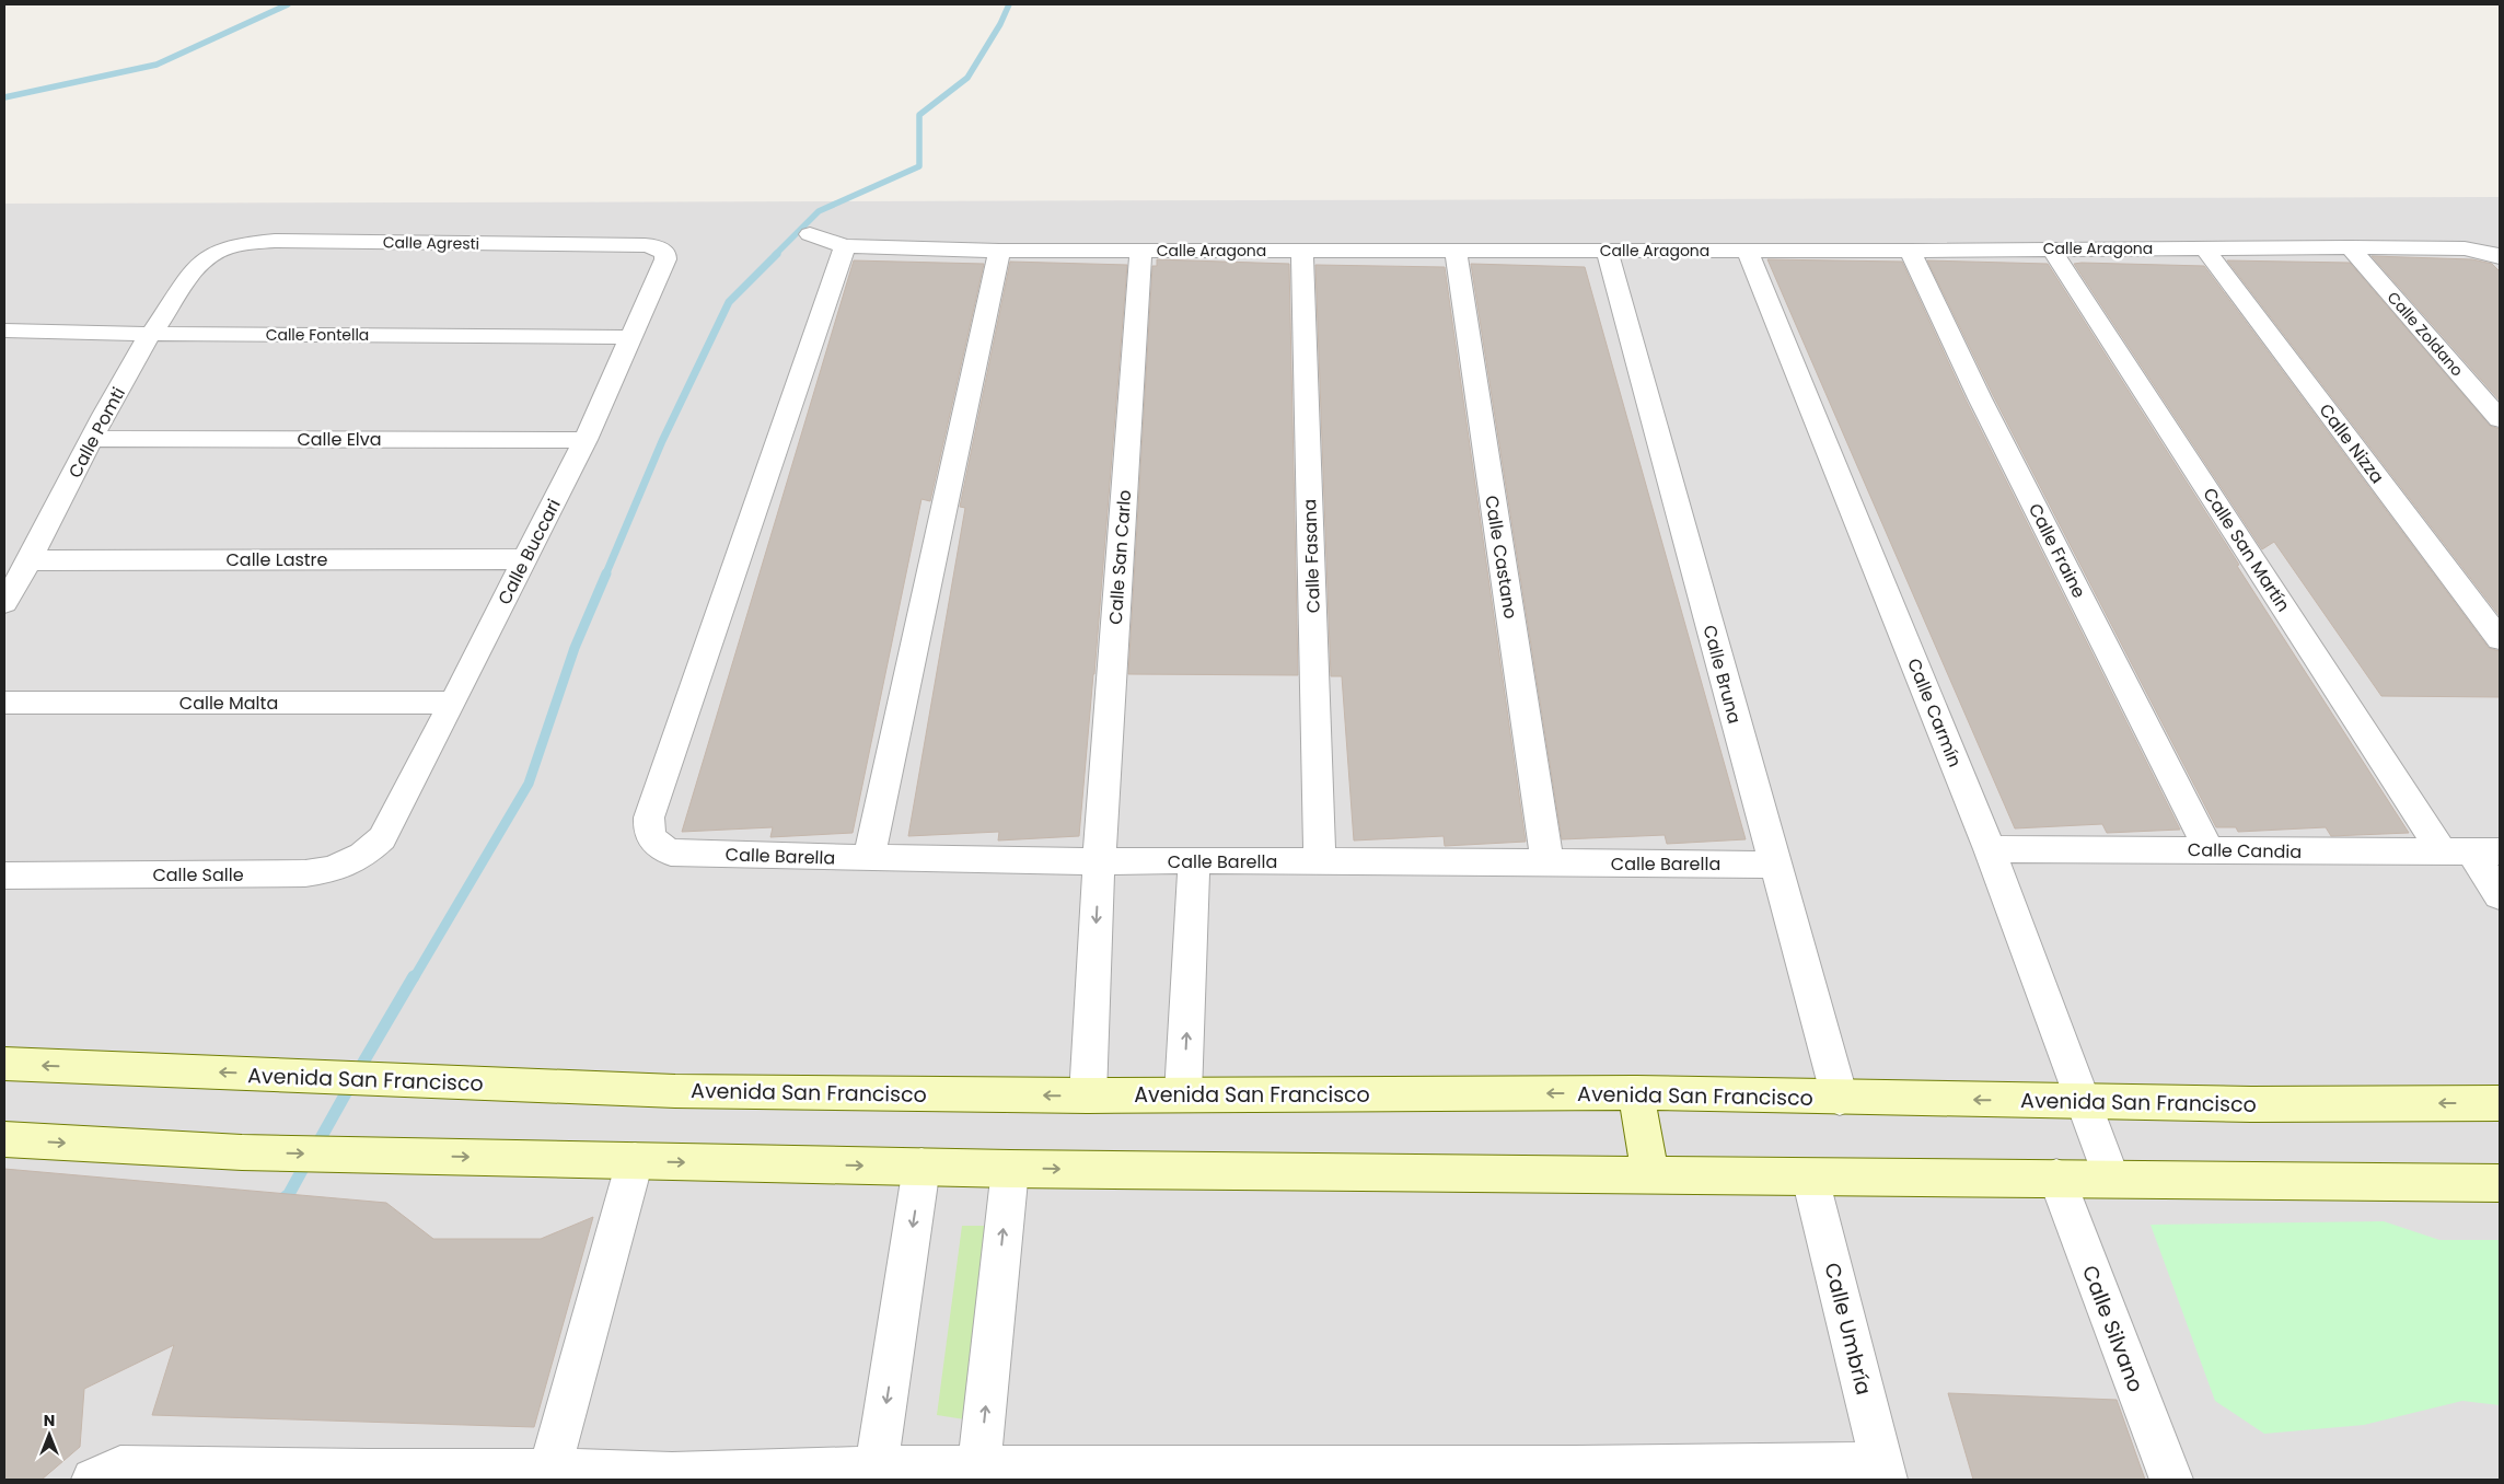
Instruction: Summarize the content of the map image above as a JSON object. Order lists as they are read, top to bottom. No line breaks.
{"streets":{"street":["Calle Agresti","Calle Aragona","Calle Zoldano","Calle Fontella","Calle Pomti","Calle Elva","Calle Nizza","Calle San Martín","Calle Fraine","Calle Buccari","Calle Fasana","Calle San Carlo","Calle Castano","Calle Lastre","Calle Bruna","Calle Malta","Calle Carmín","Calle Candia","Calle Barella","Calle Salle","Avenida San Francisco","Calle Umbría","Calle Silvano"]},"crossings":[["Calle Agresti","Calle Pomti"],["Calle Agresti","Calle Buccari"],["Calle Aragona","Calle Zoldano"],["Calle Aragona","Calle Nizza"],["Calle Aragona","Calle San Martín"],["Calle Aragona","Calle Fraine"],["Calle Aragona","Calle Fasana"],["Calle Aragona","Calle San Carlo"],["Calle Aragona","Calle Castano"],["Calle Aragona","Calle Bruna"],["Calle Aragona","Calle Carmín"],["Calle Aragona","Calle Barella"],["Calle Fontella","Calle Pomti"],["Calle Fontella","Calle Buccari"],["Calle Pomti","Calle Elva"],["Calle Pomti","Calle Lastre"],["Calle Elva","Calle Buccari"],["Calle San Martín","Calle Candia"],["Calle Fraine","Calle Candia"],["Calle Buccari","Calle Lastre"],["Calle Buccari","Calle Malta"],["Calle Buccari","Calle Salle"],["Calle Fasana","Calle Barella"],["Calle San Carlo","Calle Barella"],["Calle San Carlo","Avenida San Francisco"],["Calle Castano","Calle Barella"],["Calle Bruna","Calle Barella"],["Calle Bruna","Avenida San Francisco"],["Calle Carmín","Calle Candia"],["Calle Carmín","Avenida San Francisco"]],"north":"top"}
